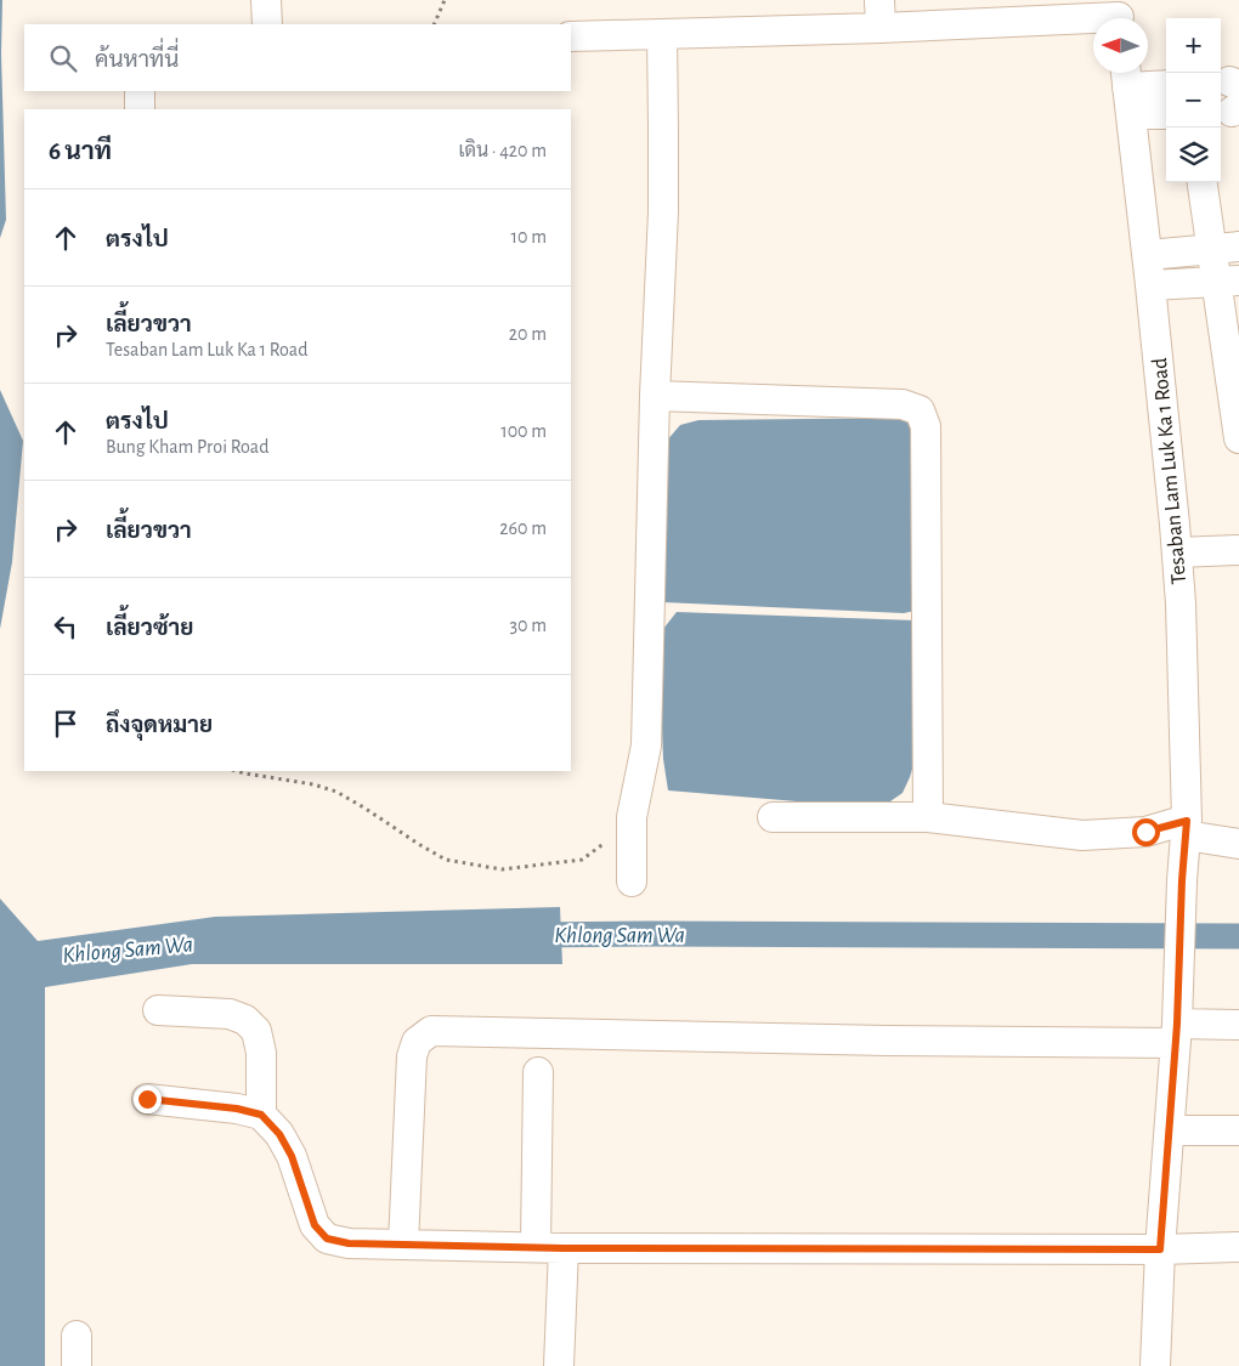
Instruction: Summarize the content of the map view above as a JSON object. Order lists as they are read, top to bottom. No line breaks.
{"streets":{"street":["Tesaban Lam Luk Ka 1 Road"]},"water":["Khlong Sam Wa"],"north":"left","page":{"map_buttons":["+","−"],"search":"ค้นหาที่นี่","heading":["6 นาที","เดิน · 420 m"],"list":[["ตรงไป","10 m"],["เลี้ยวขวา","Tesaban Lam Luk Ka 1 Road","20 m"],["ตรงไป","Bung Kham Proi Road","100 m"],["เลี้ยวขวา","260 m"],["เลี้ยวซ้าย","30 m"],"ถึงจุดหมาย"]}}
